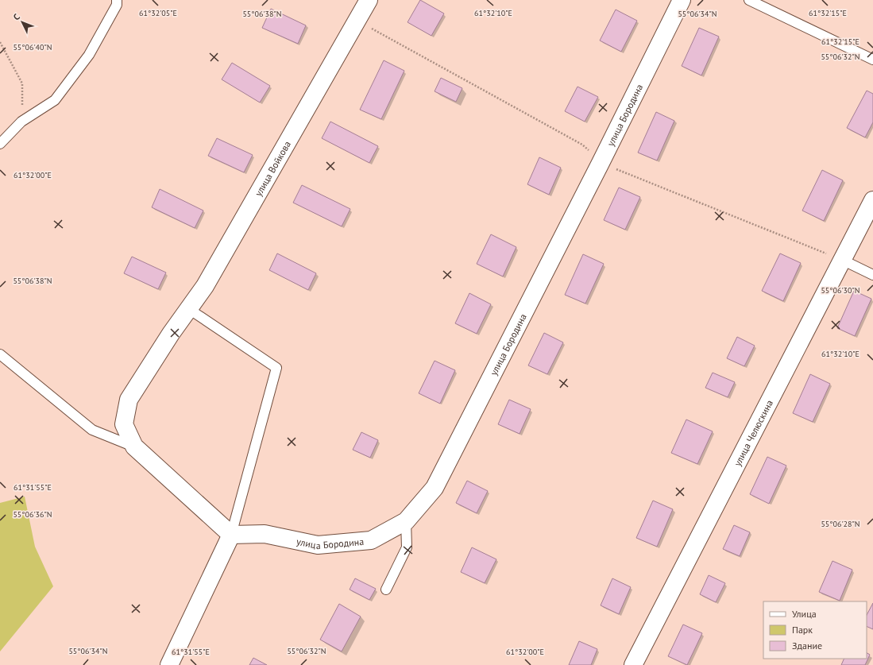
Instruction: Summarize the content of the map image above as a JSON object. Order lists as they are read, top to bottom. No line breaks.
{"streets":{"street":["улица Бородина","улица Войкова","улица Челюскина"]},"legend":["Улица","Парк","Здание"],"north":"top left","coordinates":["61°32'15\"E","61°32'05\"E","61°32'10\"E","55°06'38\"N","55°06'34\"N","55°06'40\"N","55°06'32\"N","61°32'00\"E","55°06'30\"N","61°31'55\"E","55°06'36\"N","55°06'28\"N"]}
